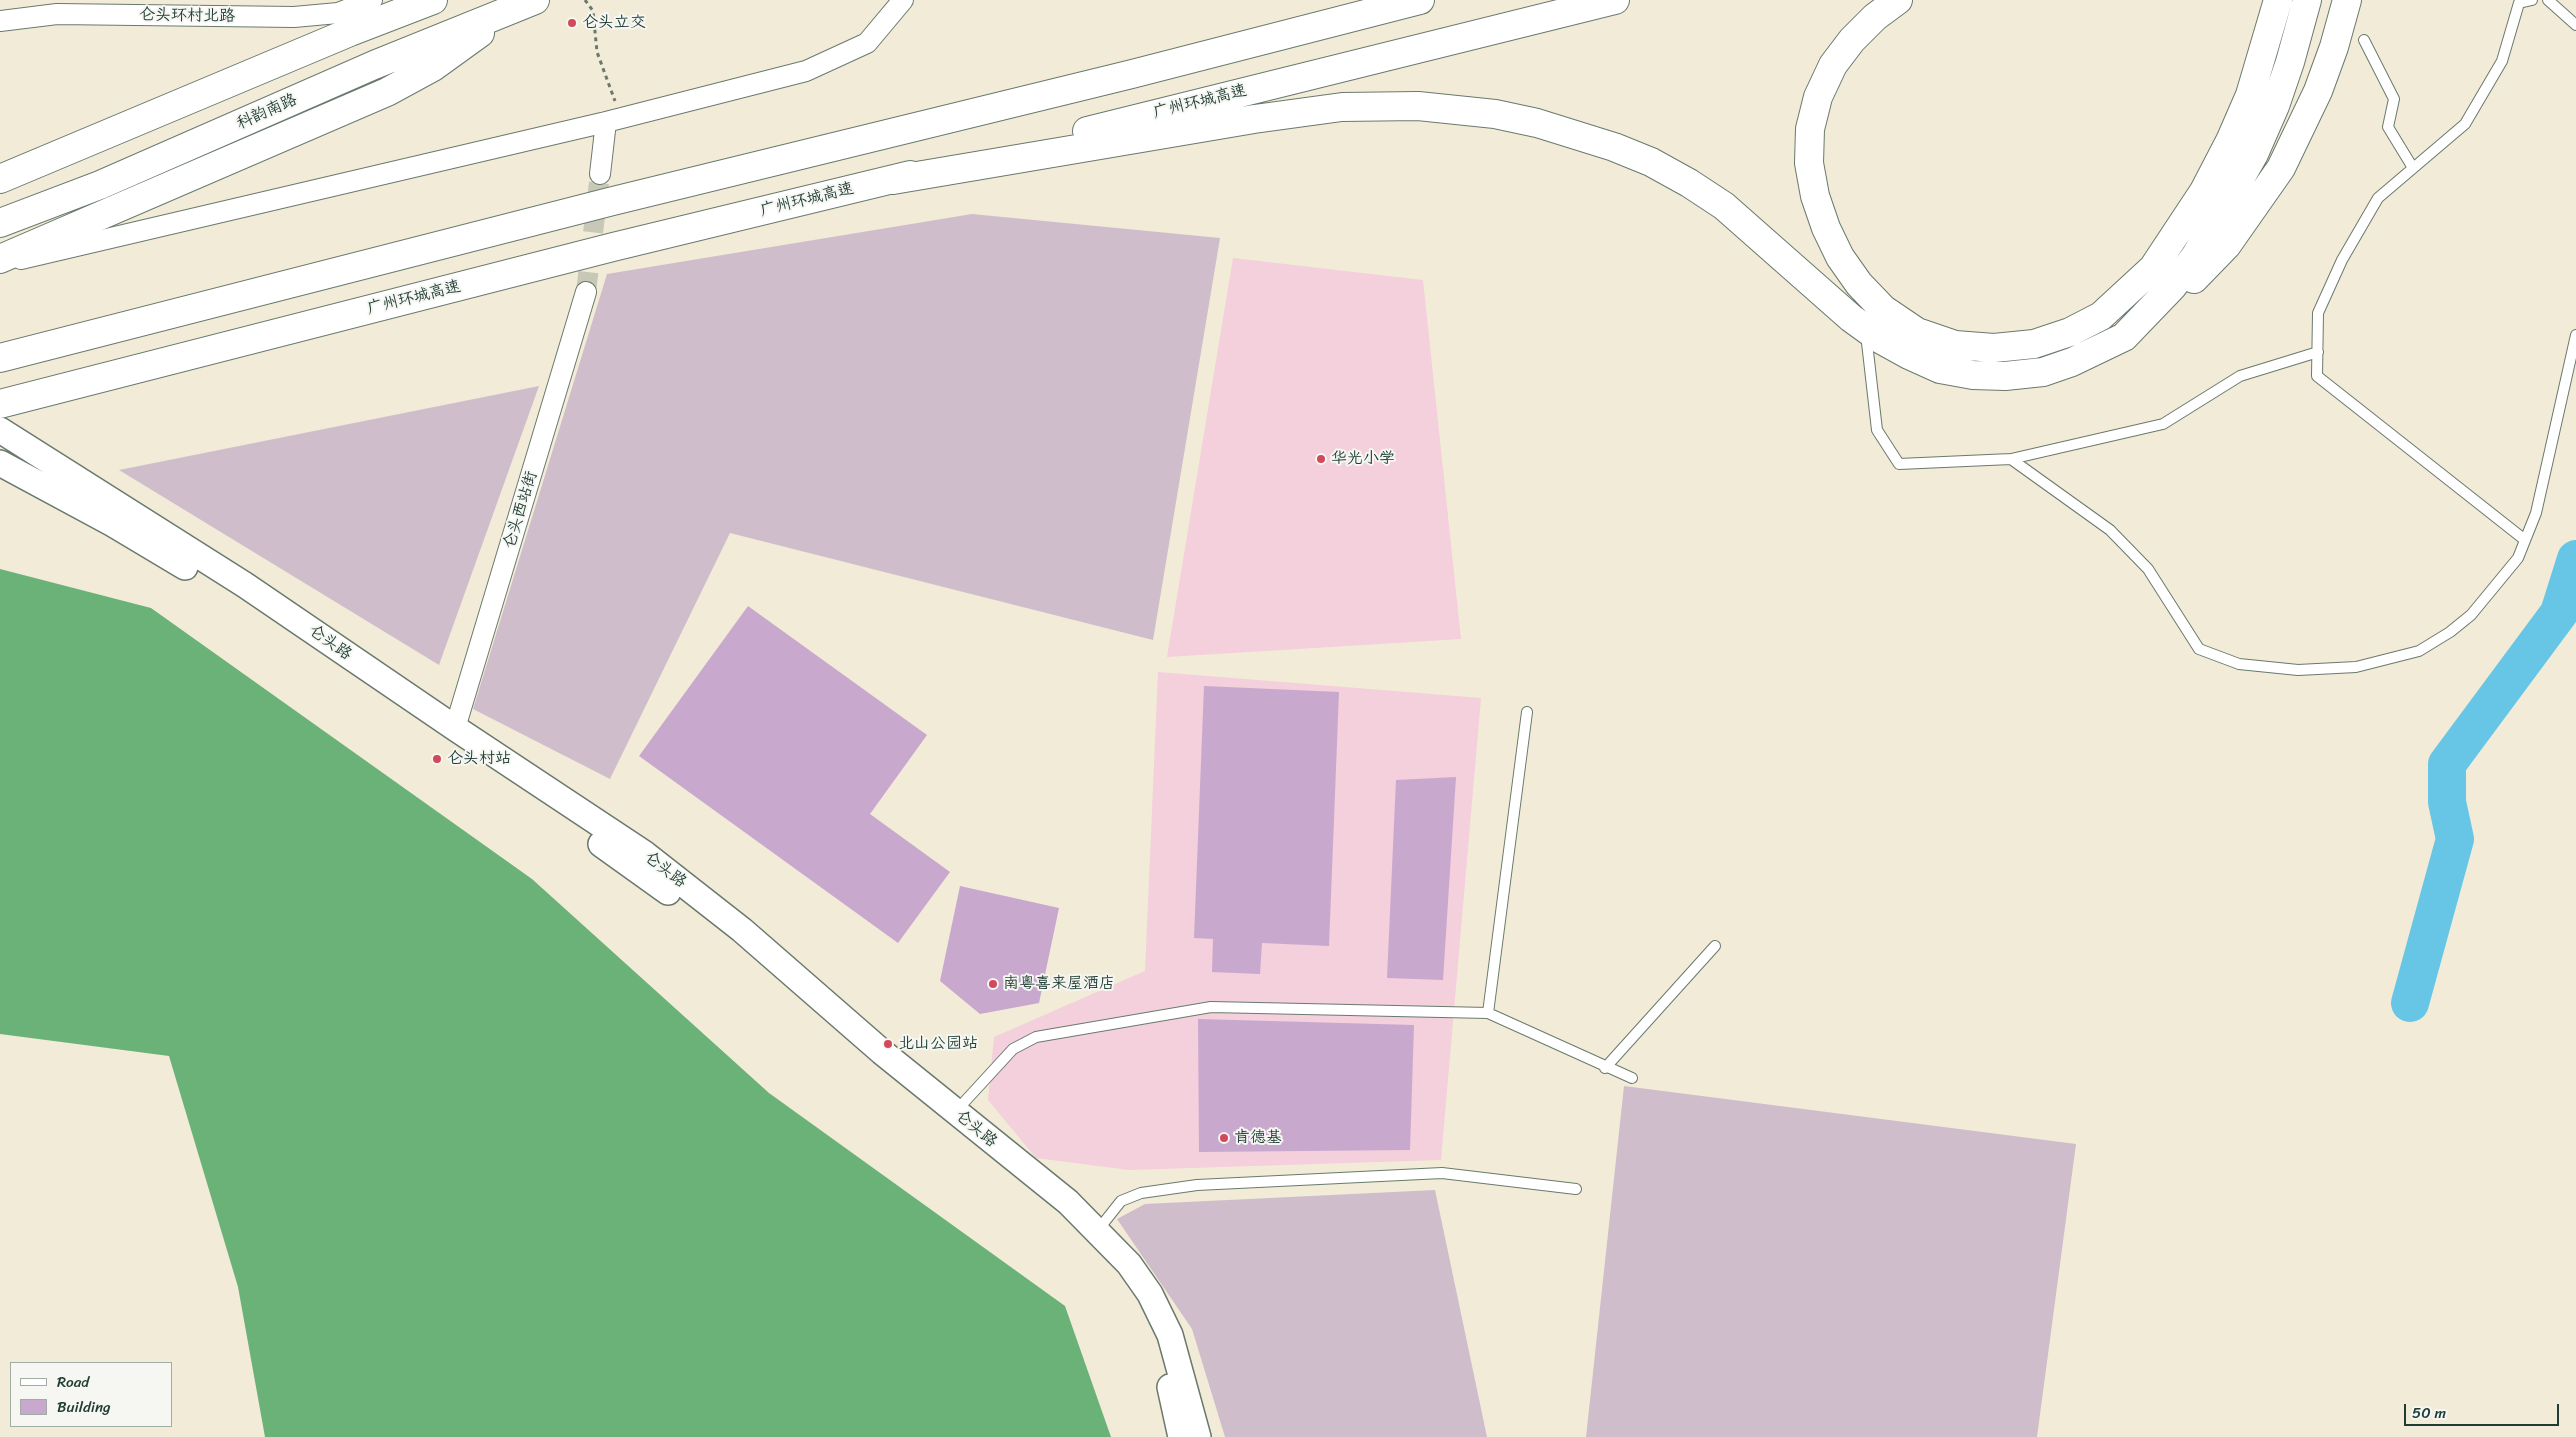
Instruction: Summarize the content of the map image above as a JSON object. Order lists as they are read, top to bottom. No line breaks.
{"streets":{"highway":["广州环城高速","科韵南路"],"street":["仑头环村北路","仑头西站街","仑头路"]},"crossings":[["仑头西站街","仑头路"]],"places":["仑头立交","华光小学","仑头村站","南粤喜来屋酒店","北山公园站","肯德基"],"legend":["Road","Building"],"scale_bar":"50 m"}
